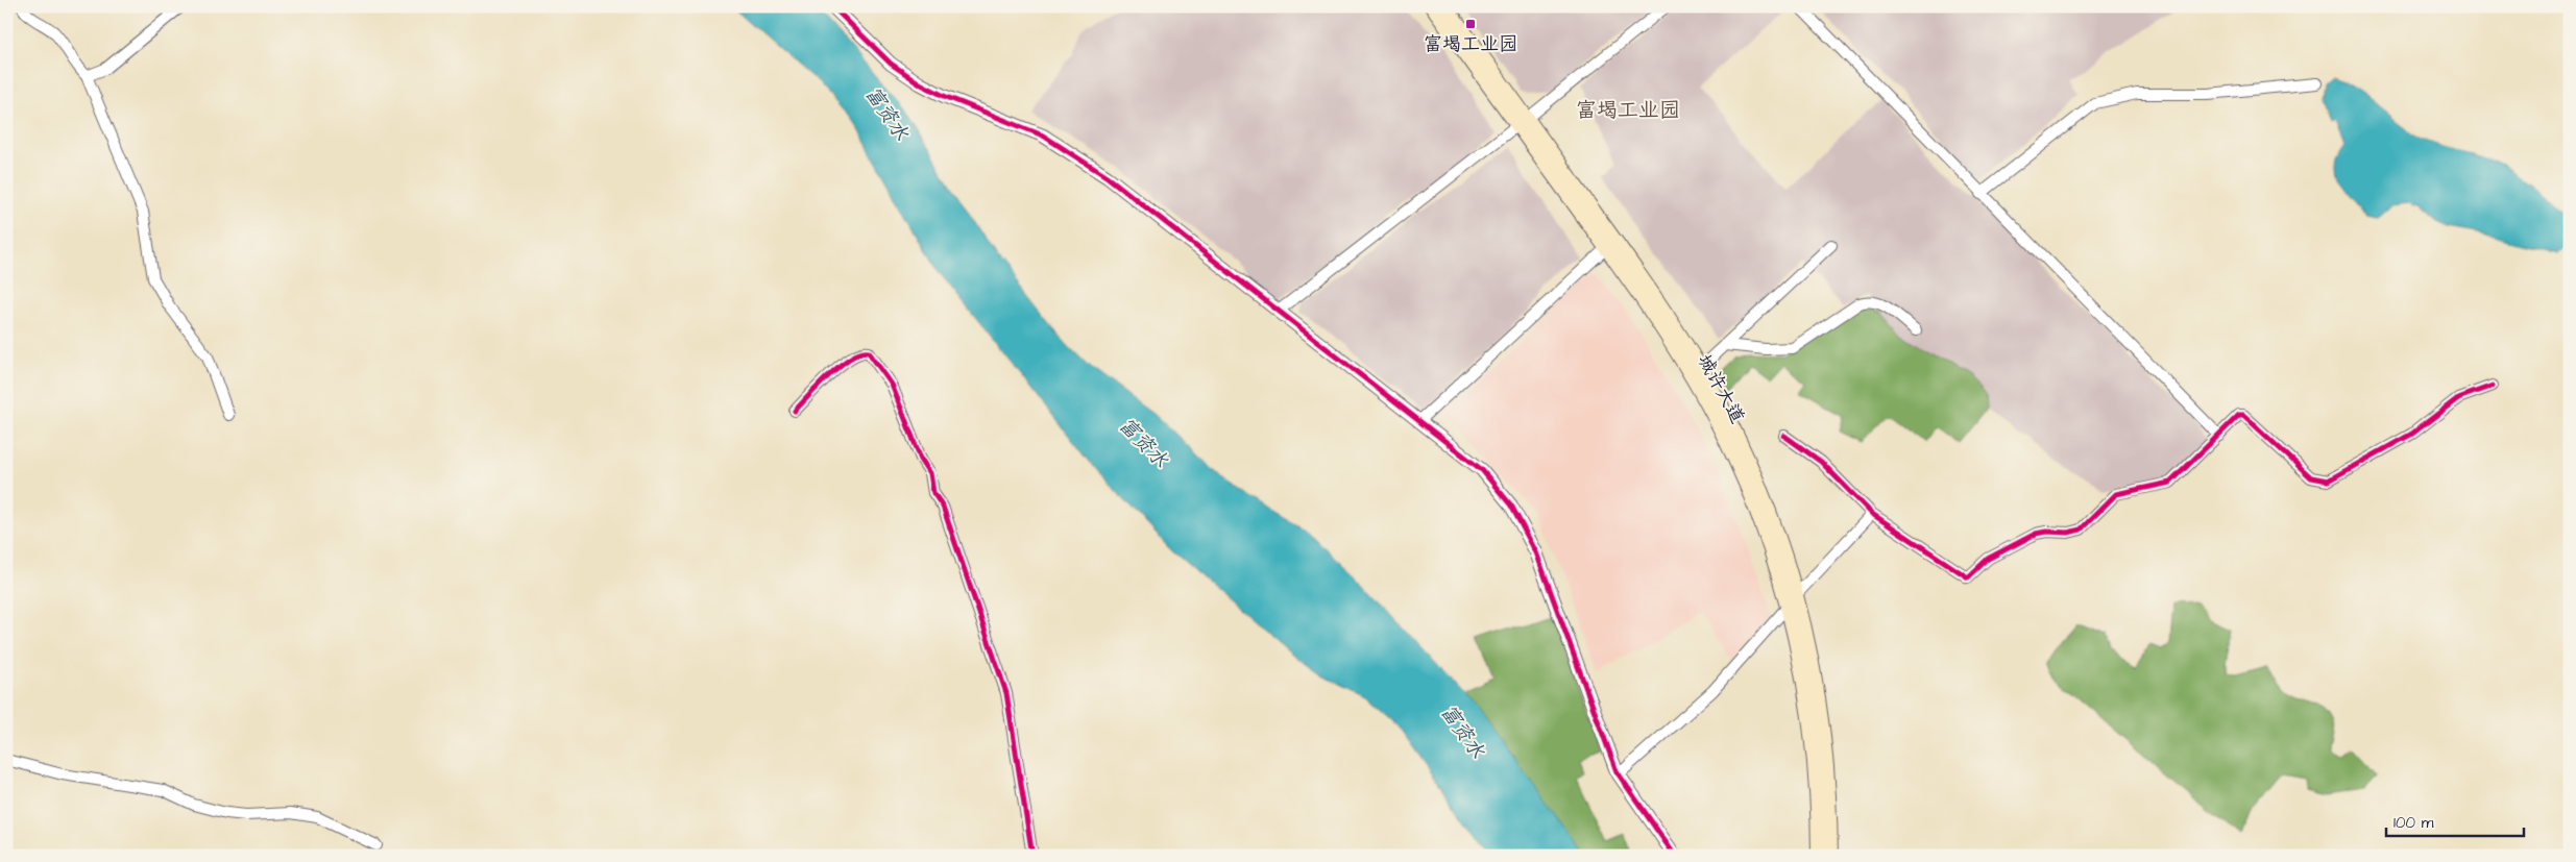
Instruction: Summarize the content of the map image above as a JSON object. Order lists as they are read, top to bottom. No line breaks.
{"streets":{"main road":["城许大道"]},"districts":["富堨工业园"],"water":["富资水"],"places":{"transit":["富堨工业园"]},"scale_bar":"100 m"}
